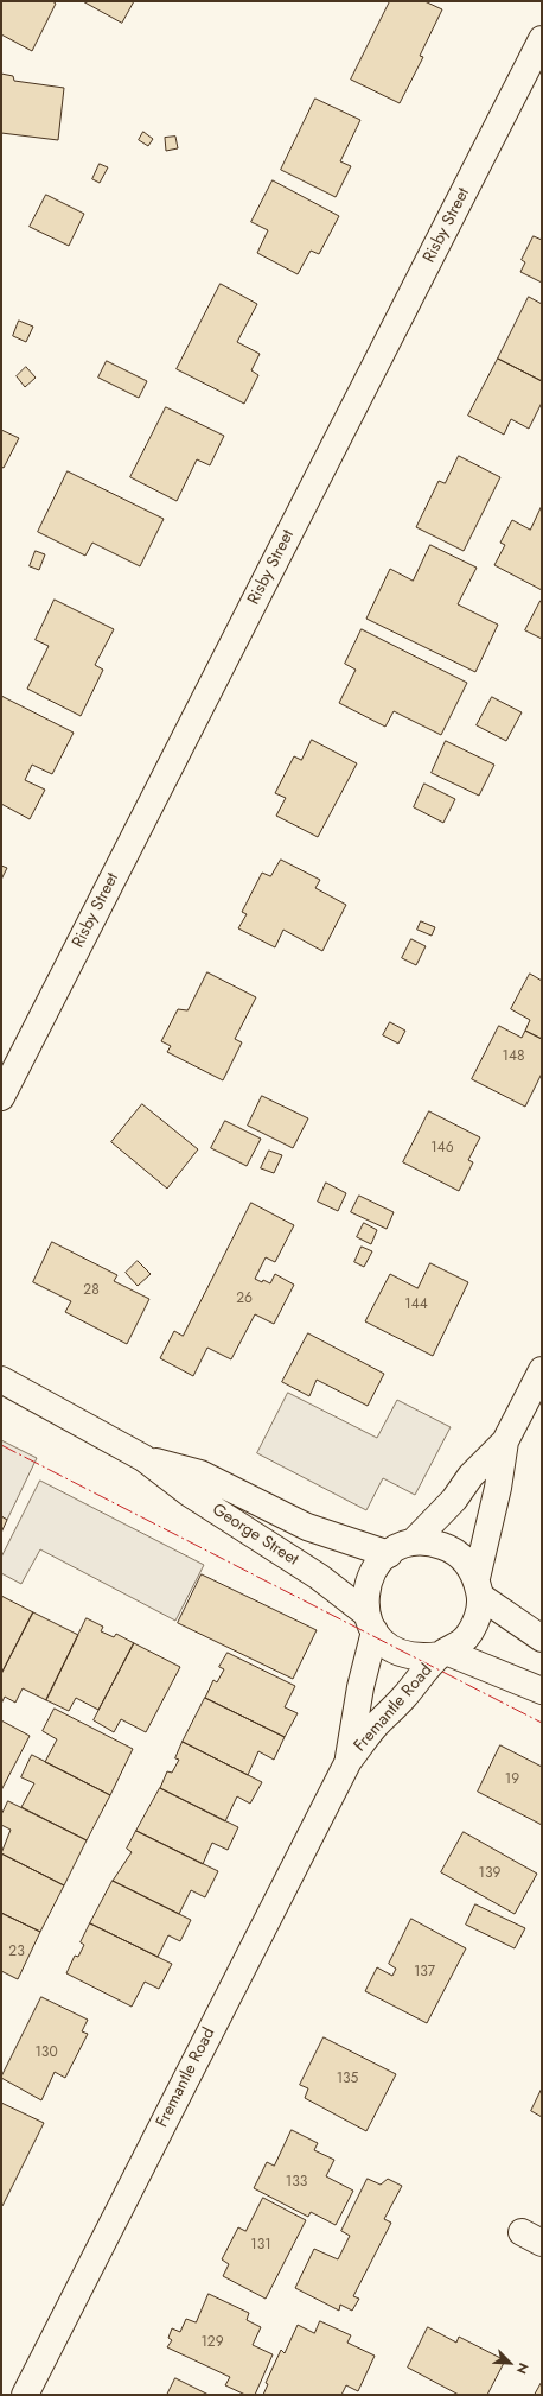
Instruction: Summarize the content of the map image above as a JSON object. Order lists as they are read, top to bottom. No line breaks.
{"streets":{"main road":["Risby Street","George Street","Fremantle Road"]},"crossings":[["George Street","Fremantle Road"]],"house_numbers":["148","146","28","26","144","19","139","23","137","130","135","133","131","129"],"north":"bottom right"}
